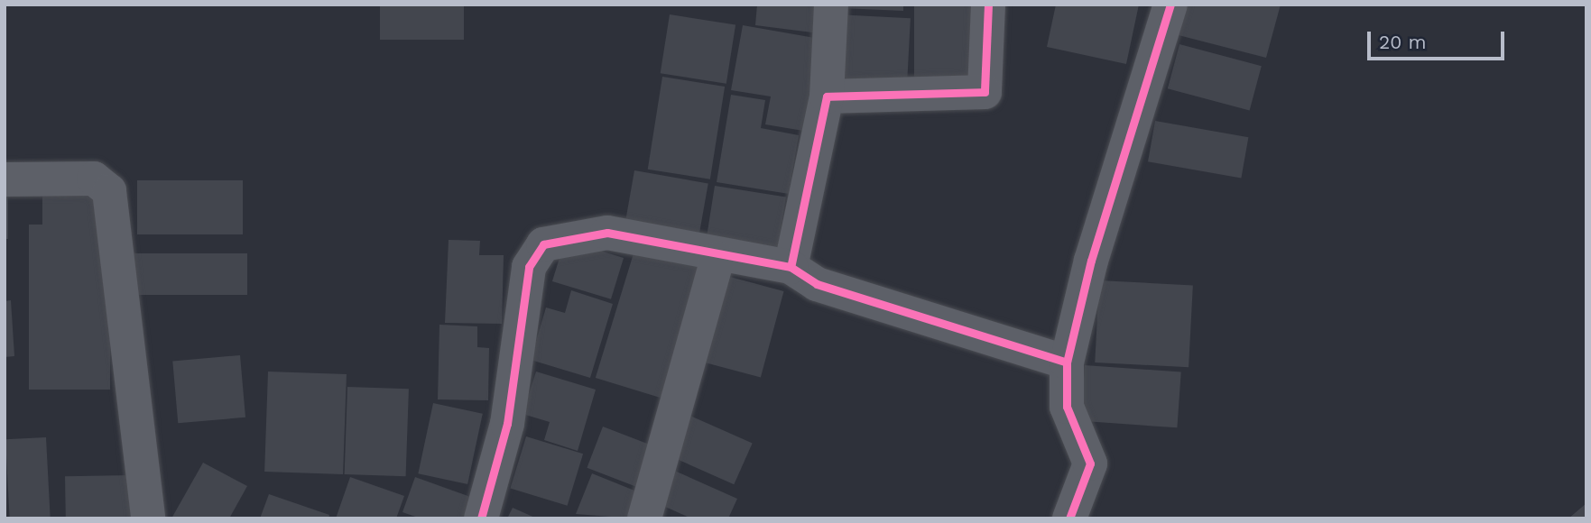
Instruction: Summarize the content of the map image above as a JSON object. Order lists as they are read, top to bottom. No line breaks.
{"scale_bar":"20 m"}
